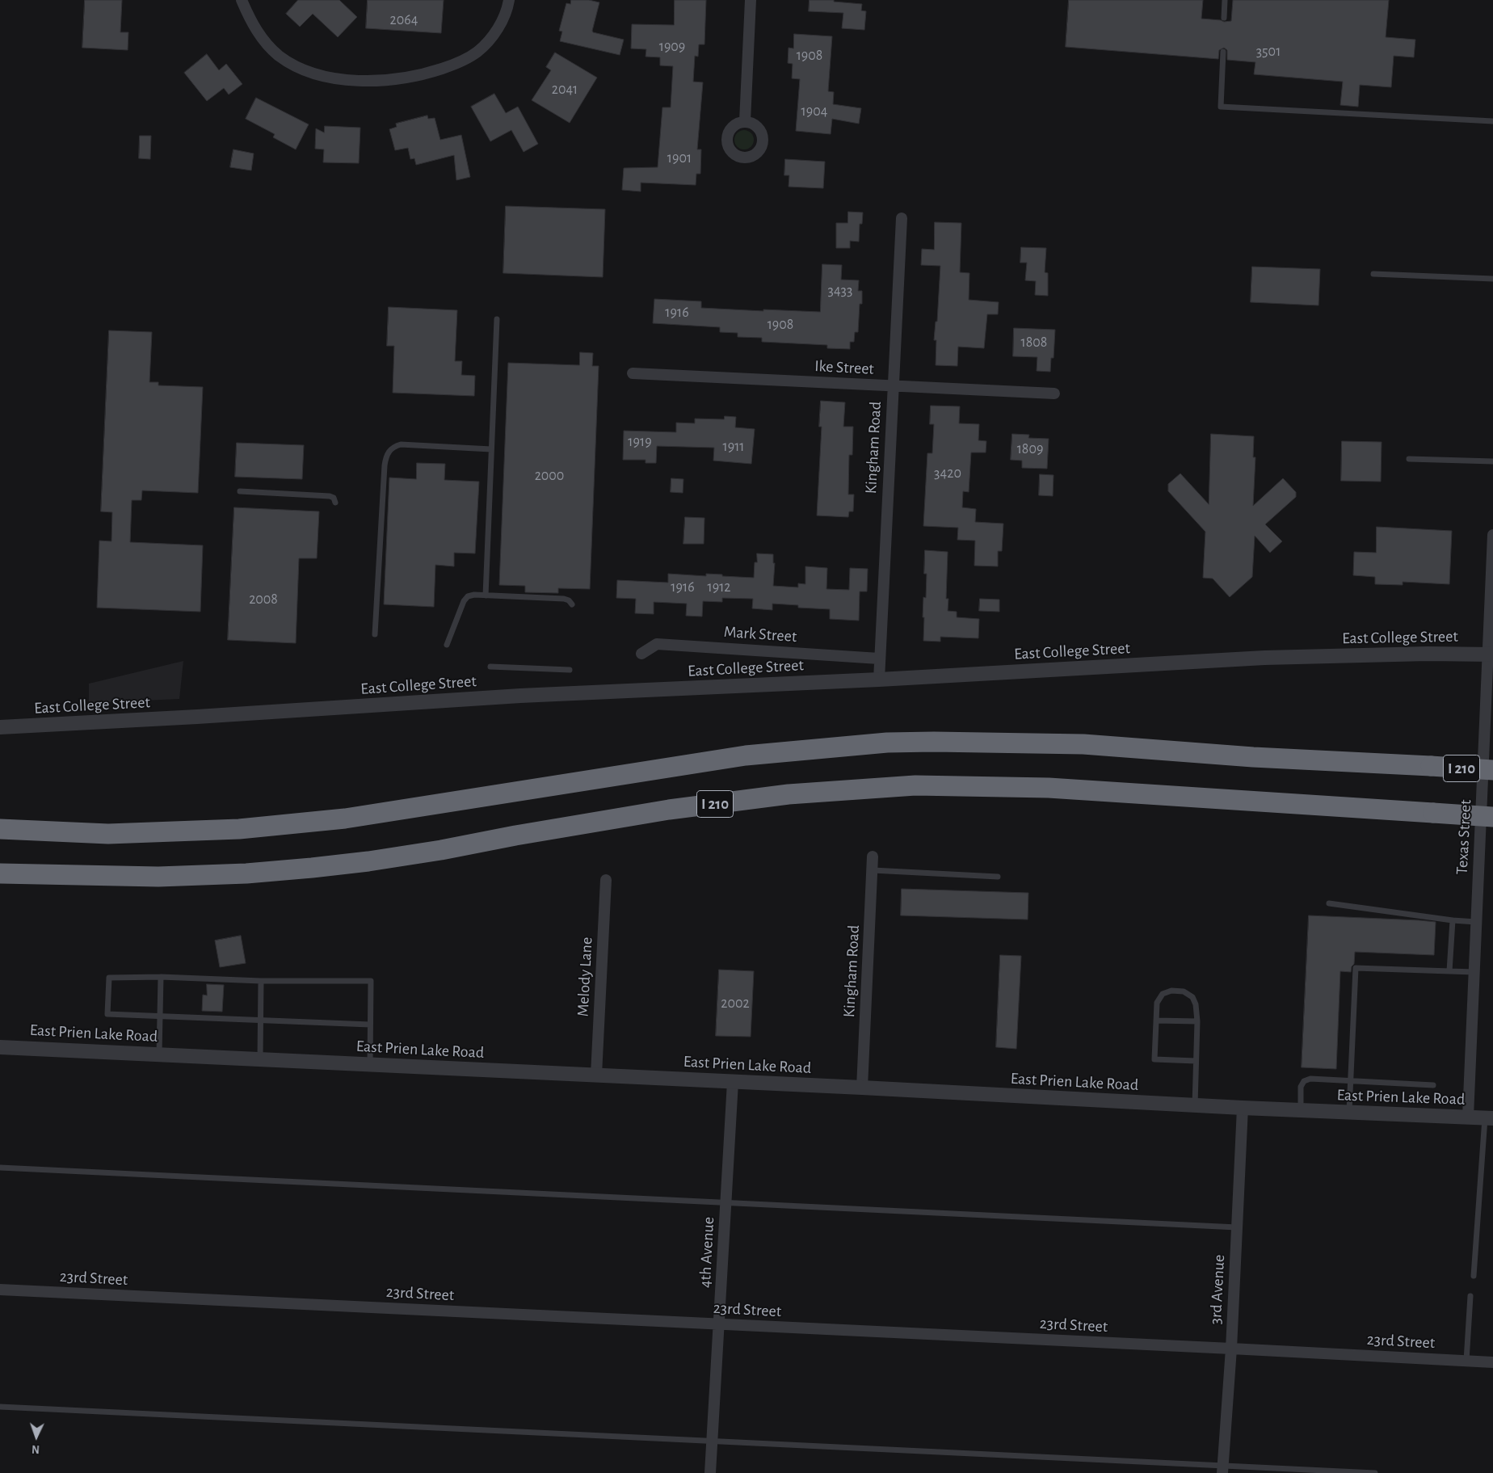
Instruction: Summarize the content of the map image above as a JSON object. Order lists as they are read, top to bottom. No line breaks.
{"streets":{"highway":["I 210"],"street":["Ike Street","Kingham Road","Mark Street","East College Street","Texas Street","Melody Lane","East Prien Lake Road","4th Avenue","23rd Street","3rd Avenue"]},"crossings":[["Ike Street","Kingham Road"],["Kingham Road","Mark Street"],["Kingham Road","East College Street"],["Kingham Road","East Prien Lake Road"],["East College Street","Texas Street"],["Texas Street","East Prien Lake Road"],["Melody Lane","East Prien Lake Road"],["East Prien Lake Road","4th Avenue"],["East Prien Lake Road","3rd Avenue"],["4th Avenue","23rd Street"],["23rd Street","3rd Avenue"]],"house_numbers":["2064","1909","3501","1908","2041","1904","1901","3433","1916","1908","1808","1919","1911","1809","3420","2000","1916","1912","2008","2002"],"north":"bottom"}
